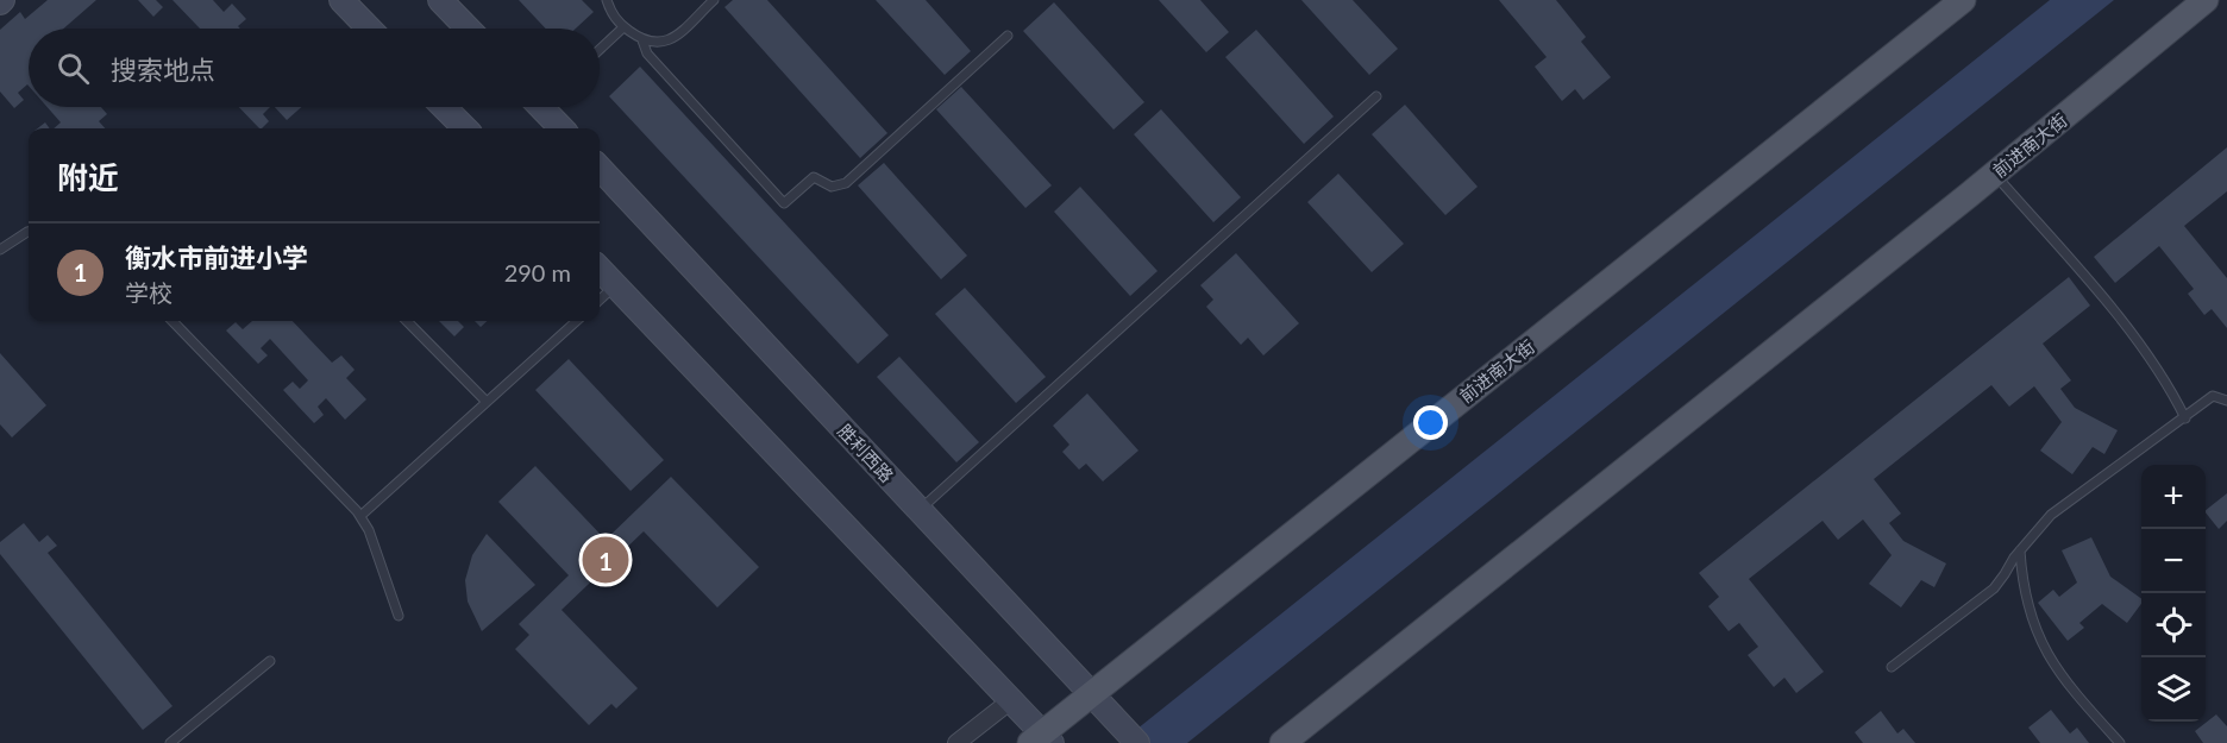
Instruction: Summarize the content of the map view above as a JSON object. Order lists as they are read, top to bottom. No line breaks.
{"streets":{"main road":["前进南大街","胜利西路"]},"crossings":[["前进南大街","胜利西路"]],"page":{"search":"搜索地点","heading":"附近","list":[{"mark":"1","name":"衡水市前进小学","note":"学校","value":"290 m"}],"map_buttons":["+","−"],"pins":"1"}}
